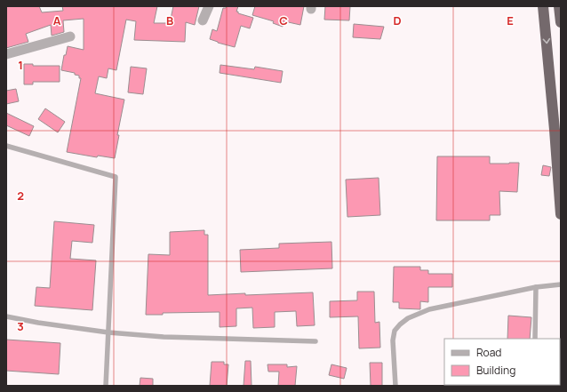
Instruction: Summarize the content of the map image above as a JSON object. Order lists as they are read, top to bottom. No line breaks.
{"legend":["Road","Building"],"grid":{"columns":["A","B","C","D","E"],"rows":["1","2","3"]}}
